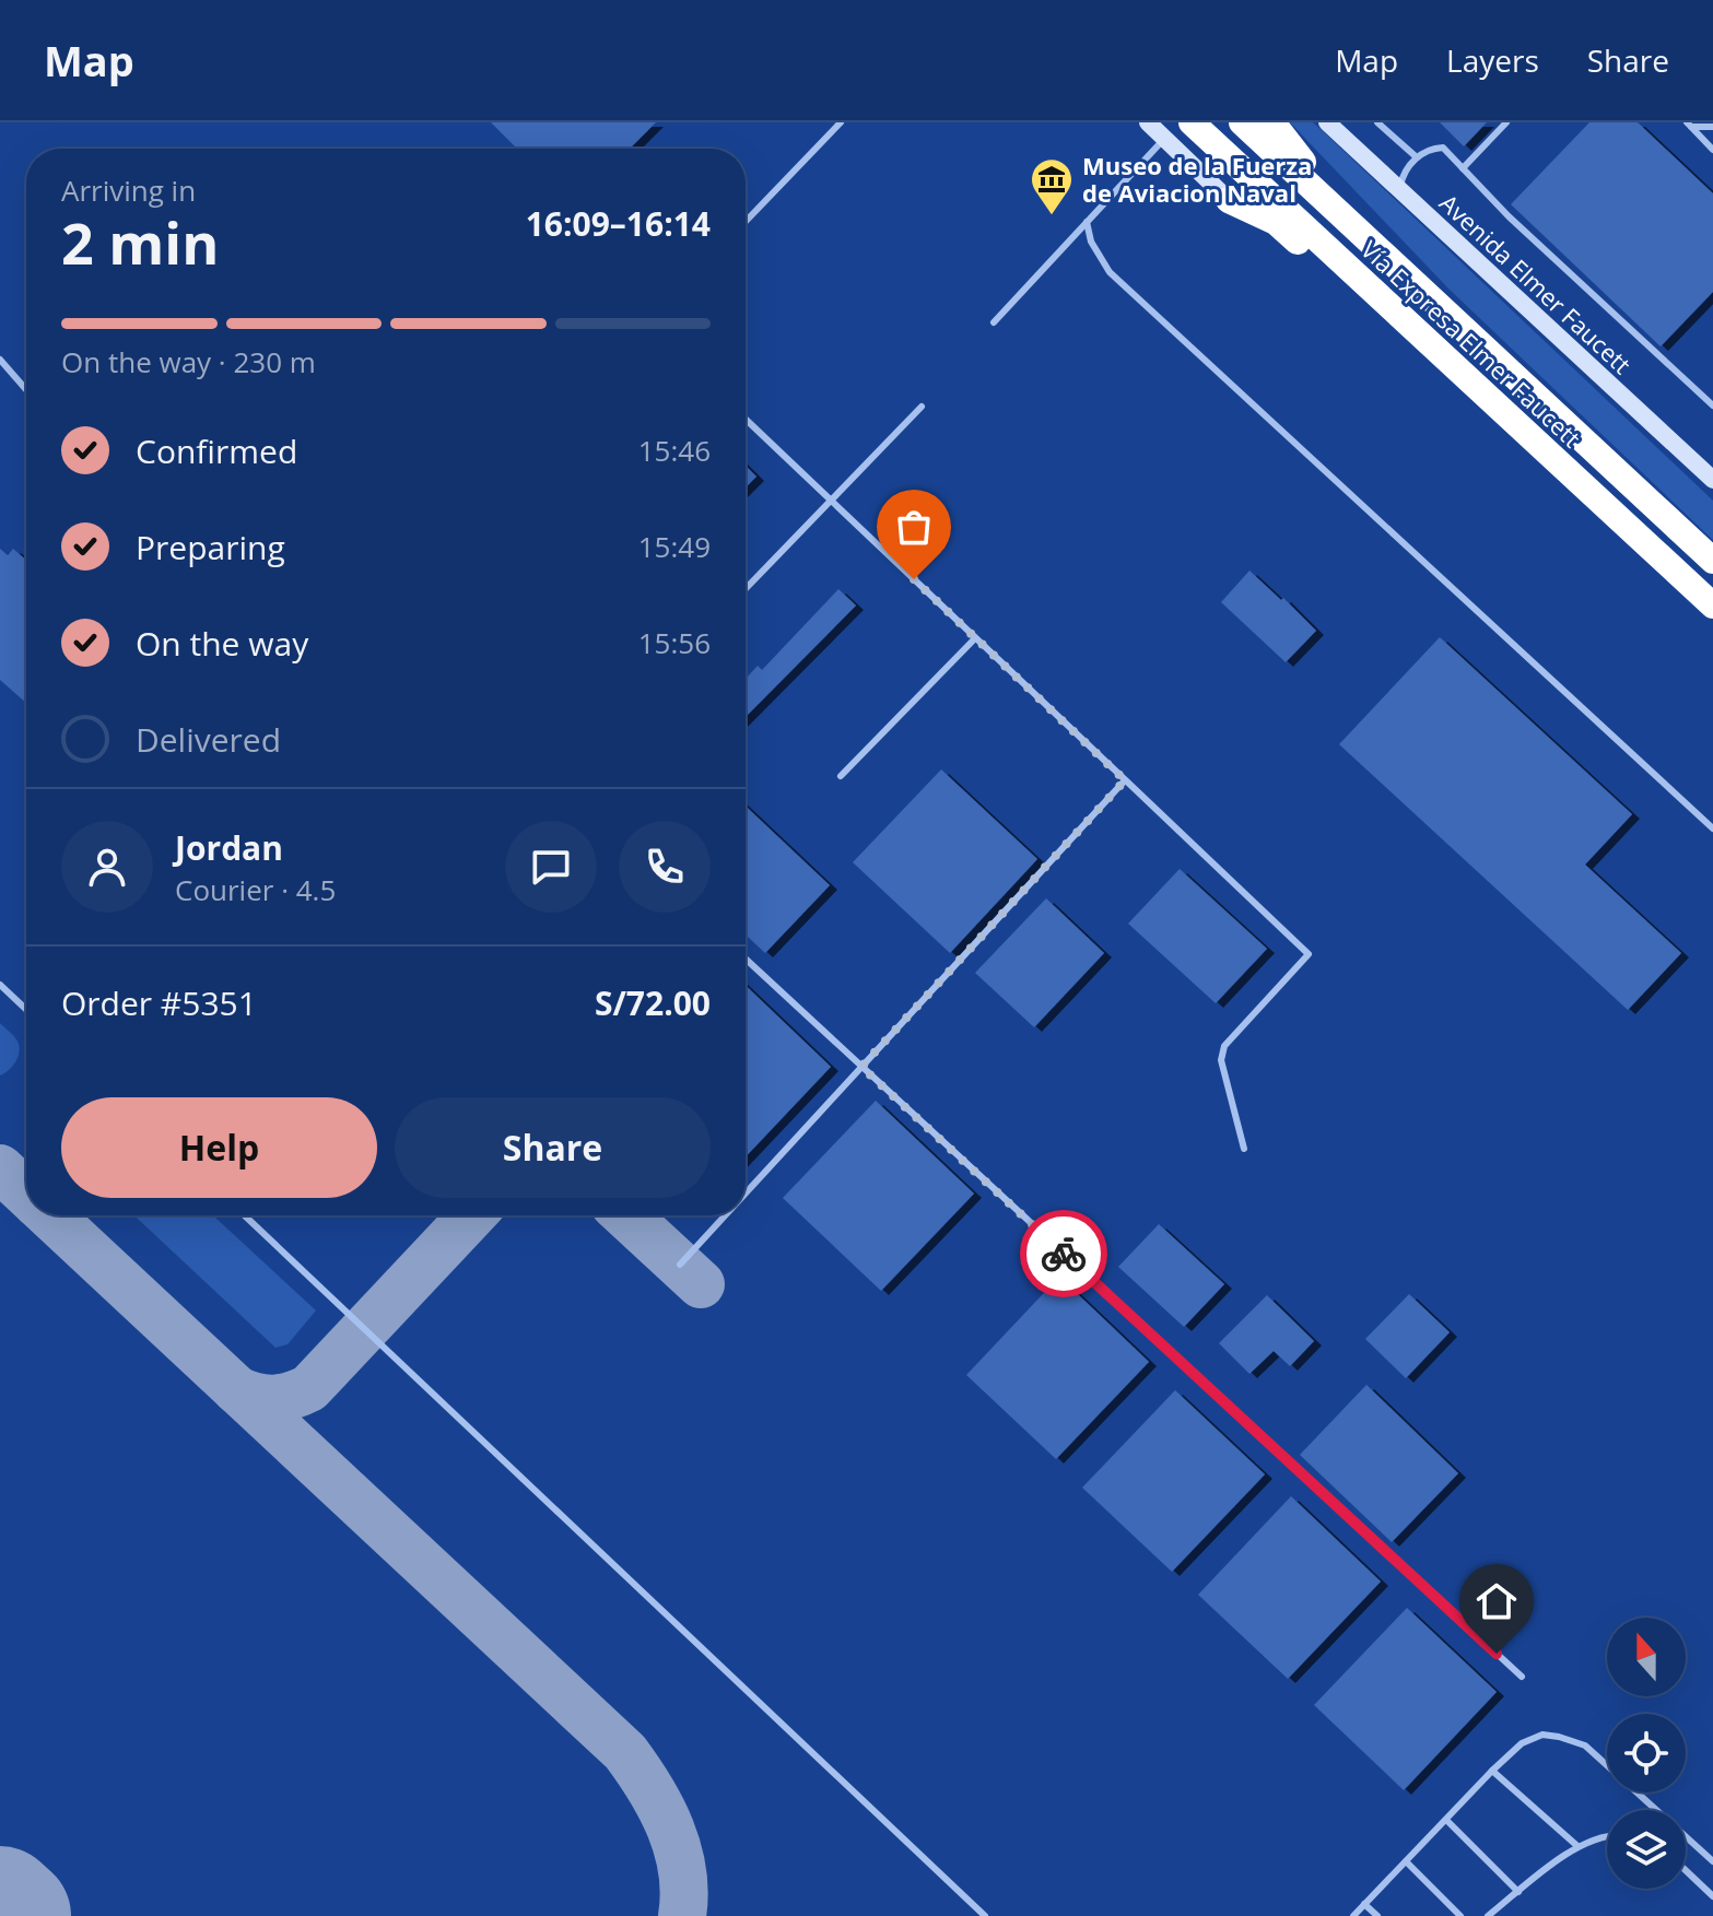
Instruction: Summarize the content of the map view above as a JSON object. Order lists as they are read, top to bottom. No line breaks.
{"streets":{"highway":["Vía Expresa Elmer Faucett"],"main road":["Avenida Elmer Faucett"]},"places":{"museum":["Museo de la Fuerza de Aviacion Naval"]},"north":"top","page":{"header":"Map","nav":["Map","Layers","Share"],"heading":["2 min","Arriving in","16:09–16:14"],"panel":["Jordan","Courier · 4.5","Order #5351","S/72.00"],"bar":"On the way · 230 m","list":[["Confirmed","15:46"],["Preparing","15:49"],["On the way","15:56"],"Delivered"],"buttons":["Help","Share"]}}
